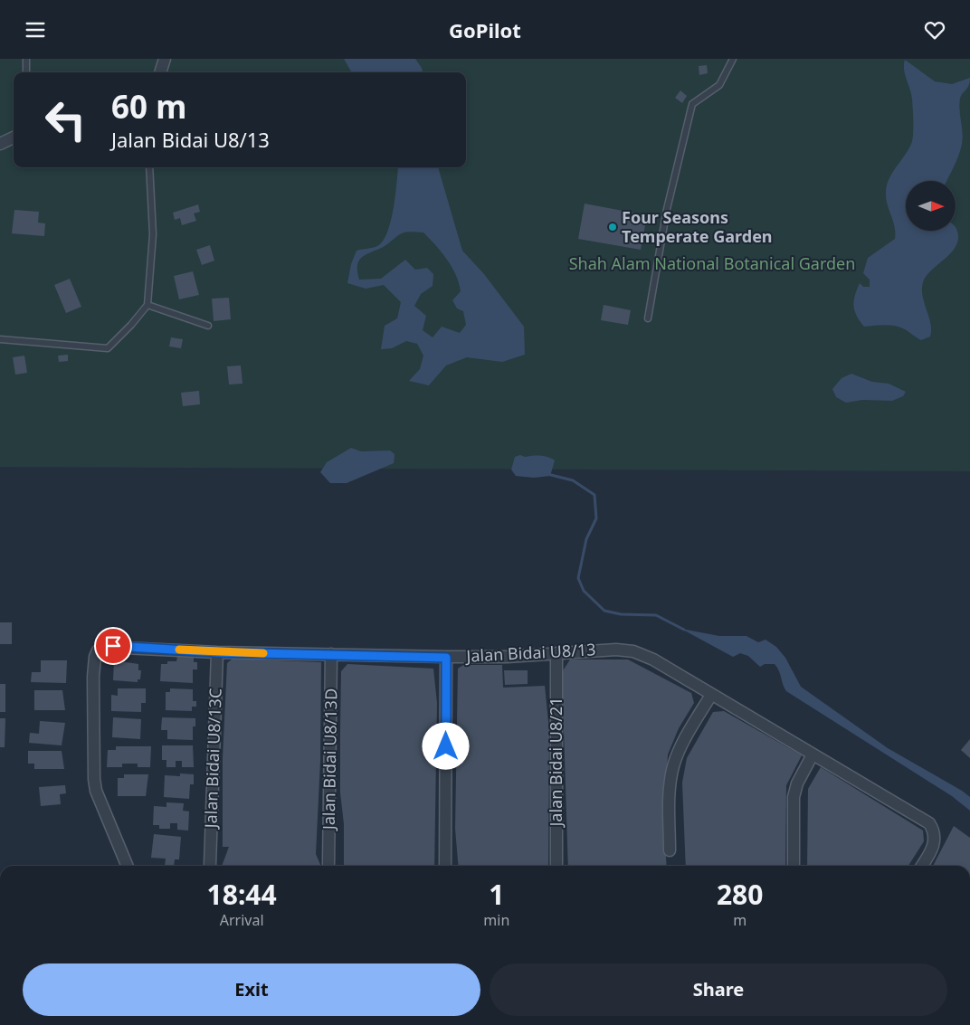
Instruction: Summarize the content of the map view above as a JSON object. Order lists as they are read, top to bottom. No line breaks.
{"streets":{"street":["Jalan Bidai U8/13","Jalan Bidai U8/13C","Jalan Bidai U8/13D","Jalan Bidai U8/21"]},"crossings":[["Jalan Bidai U8/13","Jalan Bidai U8/13C"],["Jalan Bidai U8/13","Jalan Bidai U8/13D"],["Jalan Bidai U8/13","Jalan Bidai U8/21"]],"parks":["Shah Alam National Botanical Garden"],"places":["Four Seasons Temperate Garden"],"north":"right","page":{"header":"GoPilot","turn":["60 m","Jalan Bidai U8/13"],"eta":["18:44","Arrival","1","min","280","m"],"buttons":["Exit","Share"]}}
